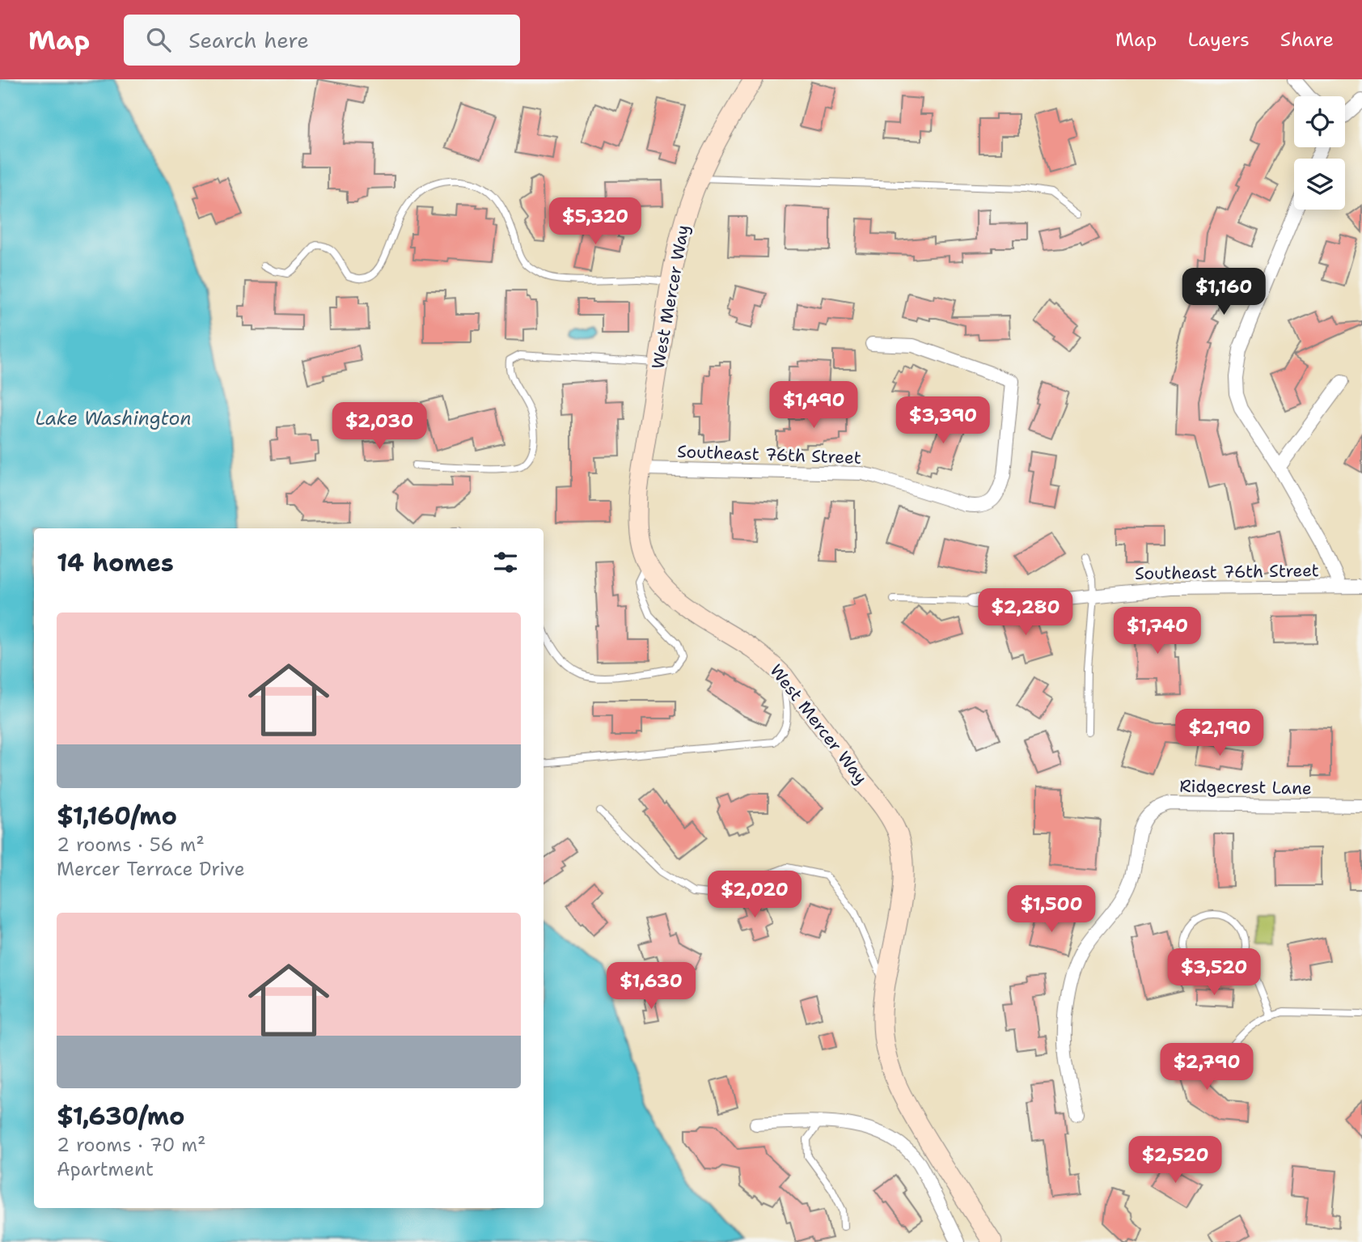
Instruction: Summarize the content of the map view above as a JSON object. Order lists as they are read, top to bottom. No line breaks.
{"streets":{"street":["West Mercer Way","Southeast 76th Street","Ridgecrest Lane"]},"crossings":[["West Mercer Way","Southeast 76th Street"]],"water":["Lake Washington"],"page":{"header":"Map","search":"Search here","nav":["Map","Layers","Share"],"price":["$5,320","$1,160","$1,490","$3,390","$2,030","$2,280","$1,740","$2,190","$2,020","$1,500","$3,520","$1,630","$2,790","$2,520"],"heading":"14 homes","list":[{"name":"$1,160/mo","note":"2 rooms · 56 m² · Mercer Terrace Drive"},{"name":"$1,630/mo","note":"2 rooms · 70 m² · Apartment"}]}}
